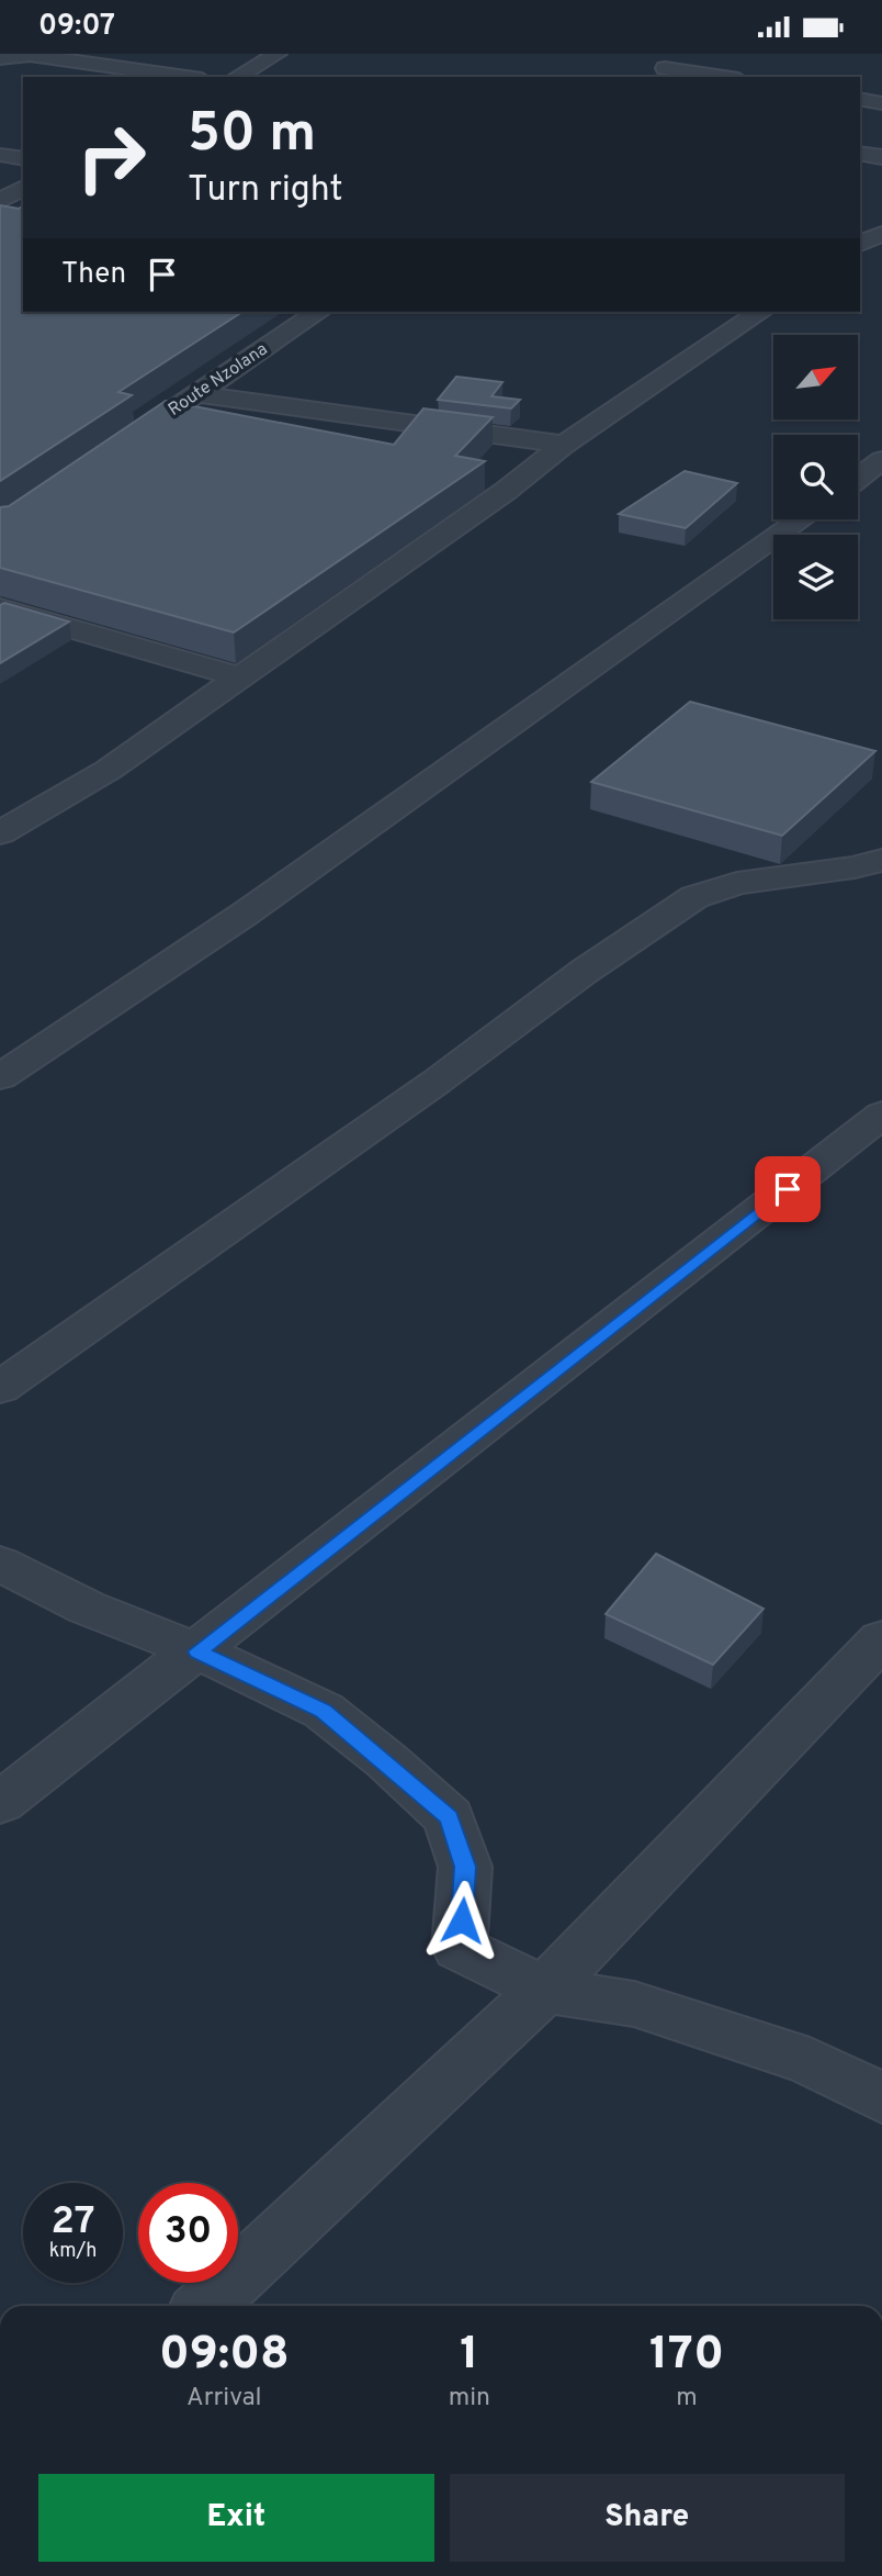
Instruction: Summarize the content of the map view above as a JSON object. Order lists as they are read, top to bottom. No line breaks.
{"streets":{"street":["Route Nzolana"]},"north":"top right","page":{"status":"09:07","turn":["50 m","Turn right"],"then":"Then","speed":"27 km/h","limit":"30","eta":["09:08","Arrival","1","min","170","m"],"buttons":["Exit","Share"]}}
